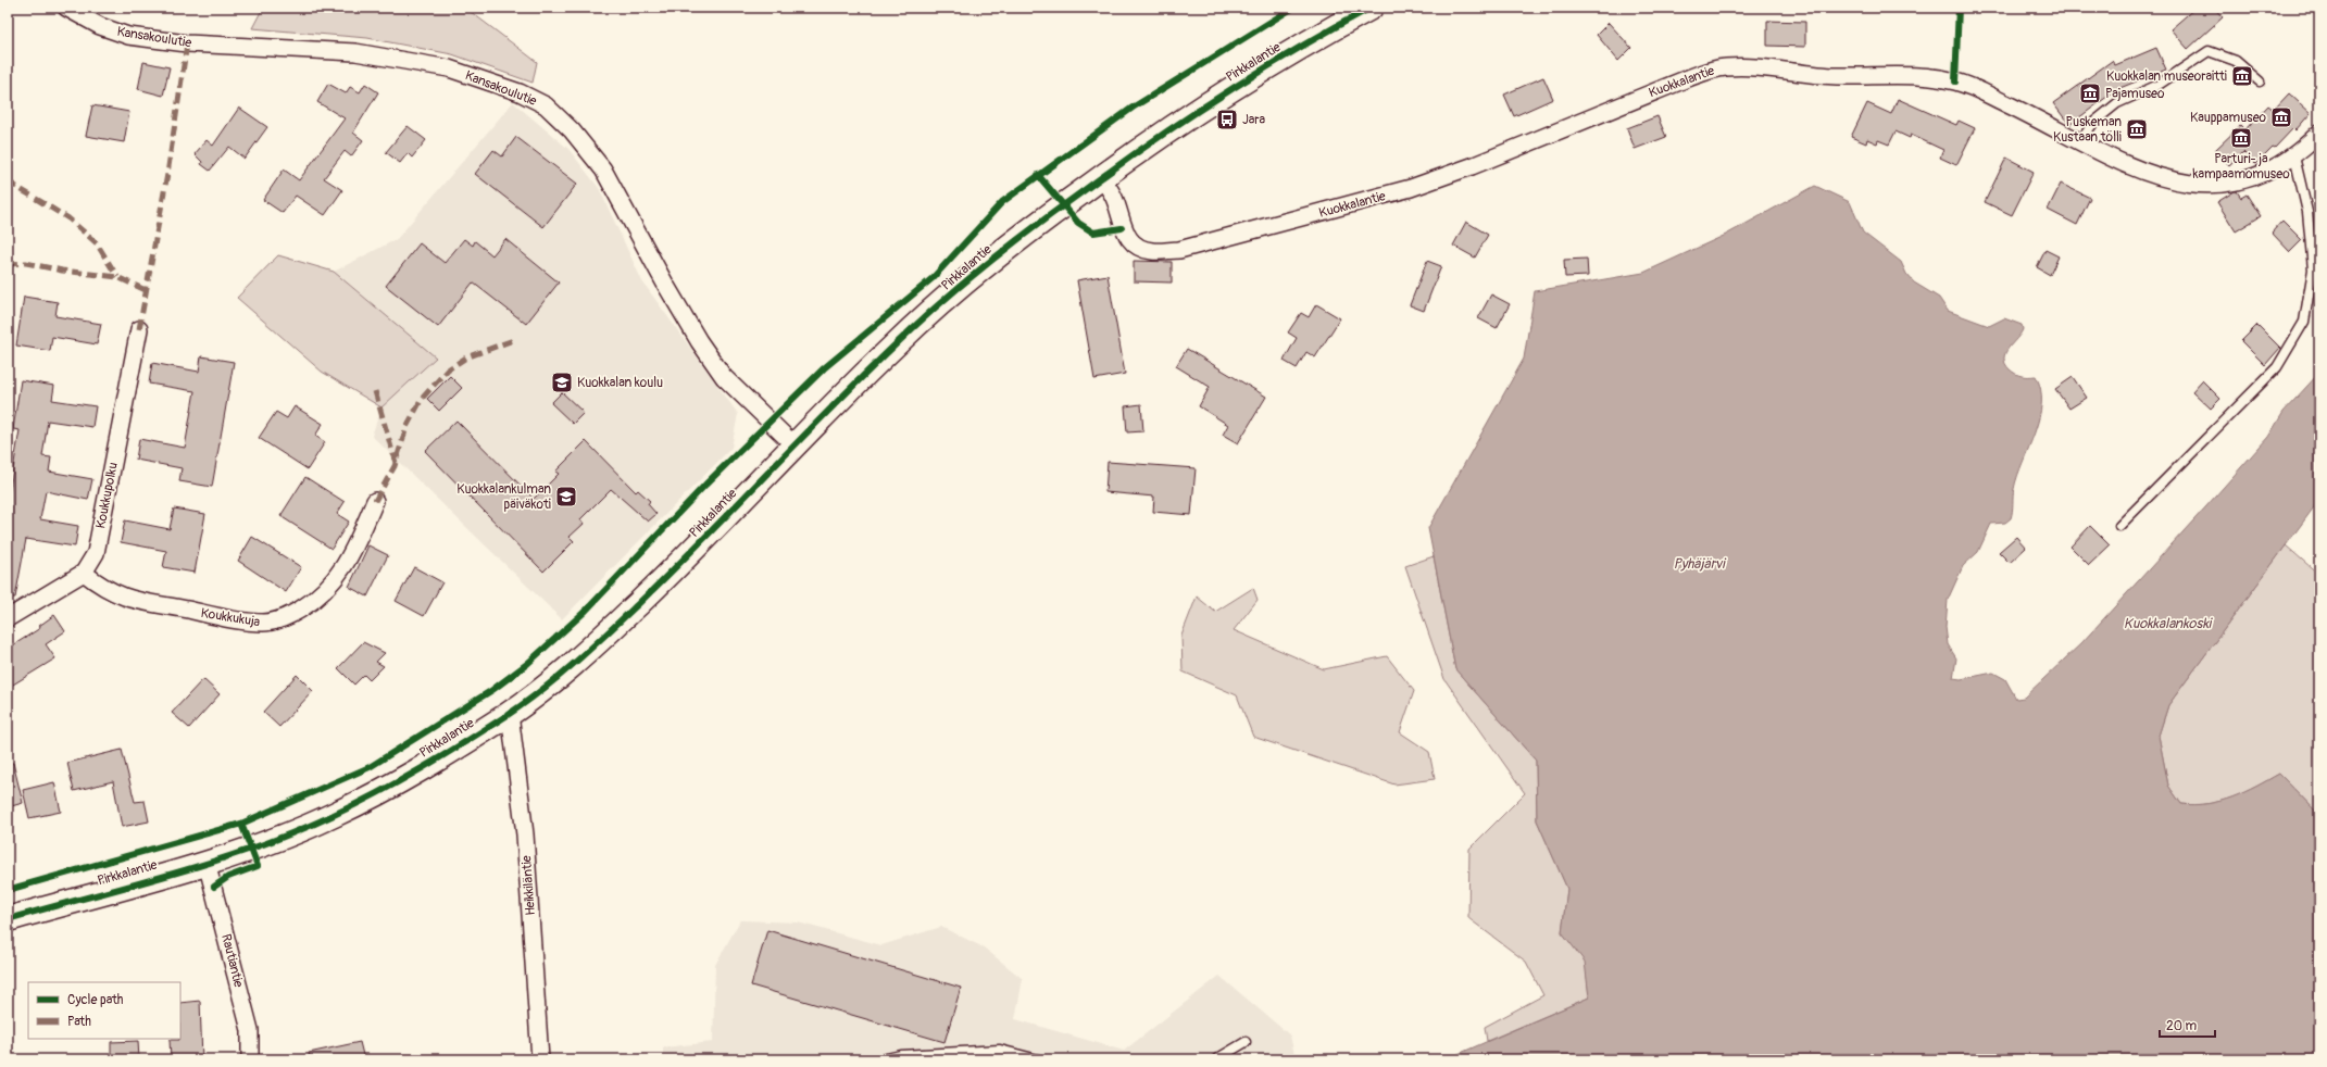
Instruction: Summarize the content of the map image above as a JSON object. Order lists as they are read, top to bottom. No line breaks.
{"streets":{"street":["Kansakoulutie","Pirkkalantie","Kuokkalantie","Koukkupolku","Koukkukuja","Heikkiläntie","Rautiantie"]},"crossings":[["Kansakoulutie","Pirkkalantie"],["Pirkkalantie","Kuokkalantie"],["Pirkkalantie","Heikkiläntie"],["Pirkkalantie","Rautiantie"],["Koukkupolku","Koukkukuja"]],"water":["Pyhäjärvi","Kuokkalankoski"],"places":{"museum":["Kuokkalan museoraitti","Pajamuseo","Kauppamuseo","Puskeman Kustaan tölli","Parturi- ja kampaamomuseo"],"bus stop":["Jara"],"school or university":["Kuokkalan koulu","Kuokkalankulman päiväkoti"]},"legend":["Cycle path","Path"],"scale_bar":"20 m"}
